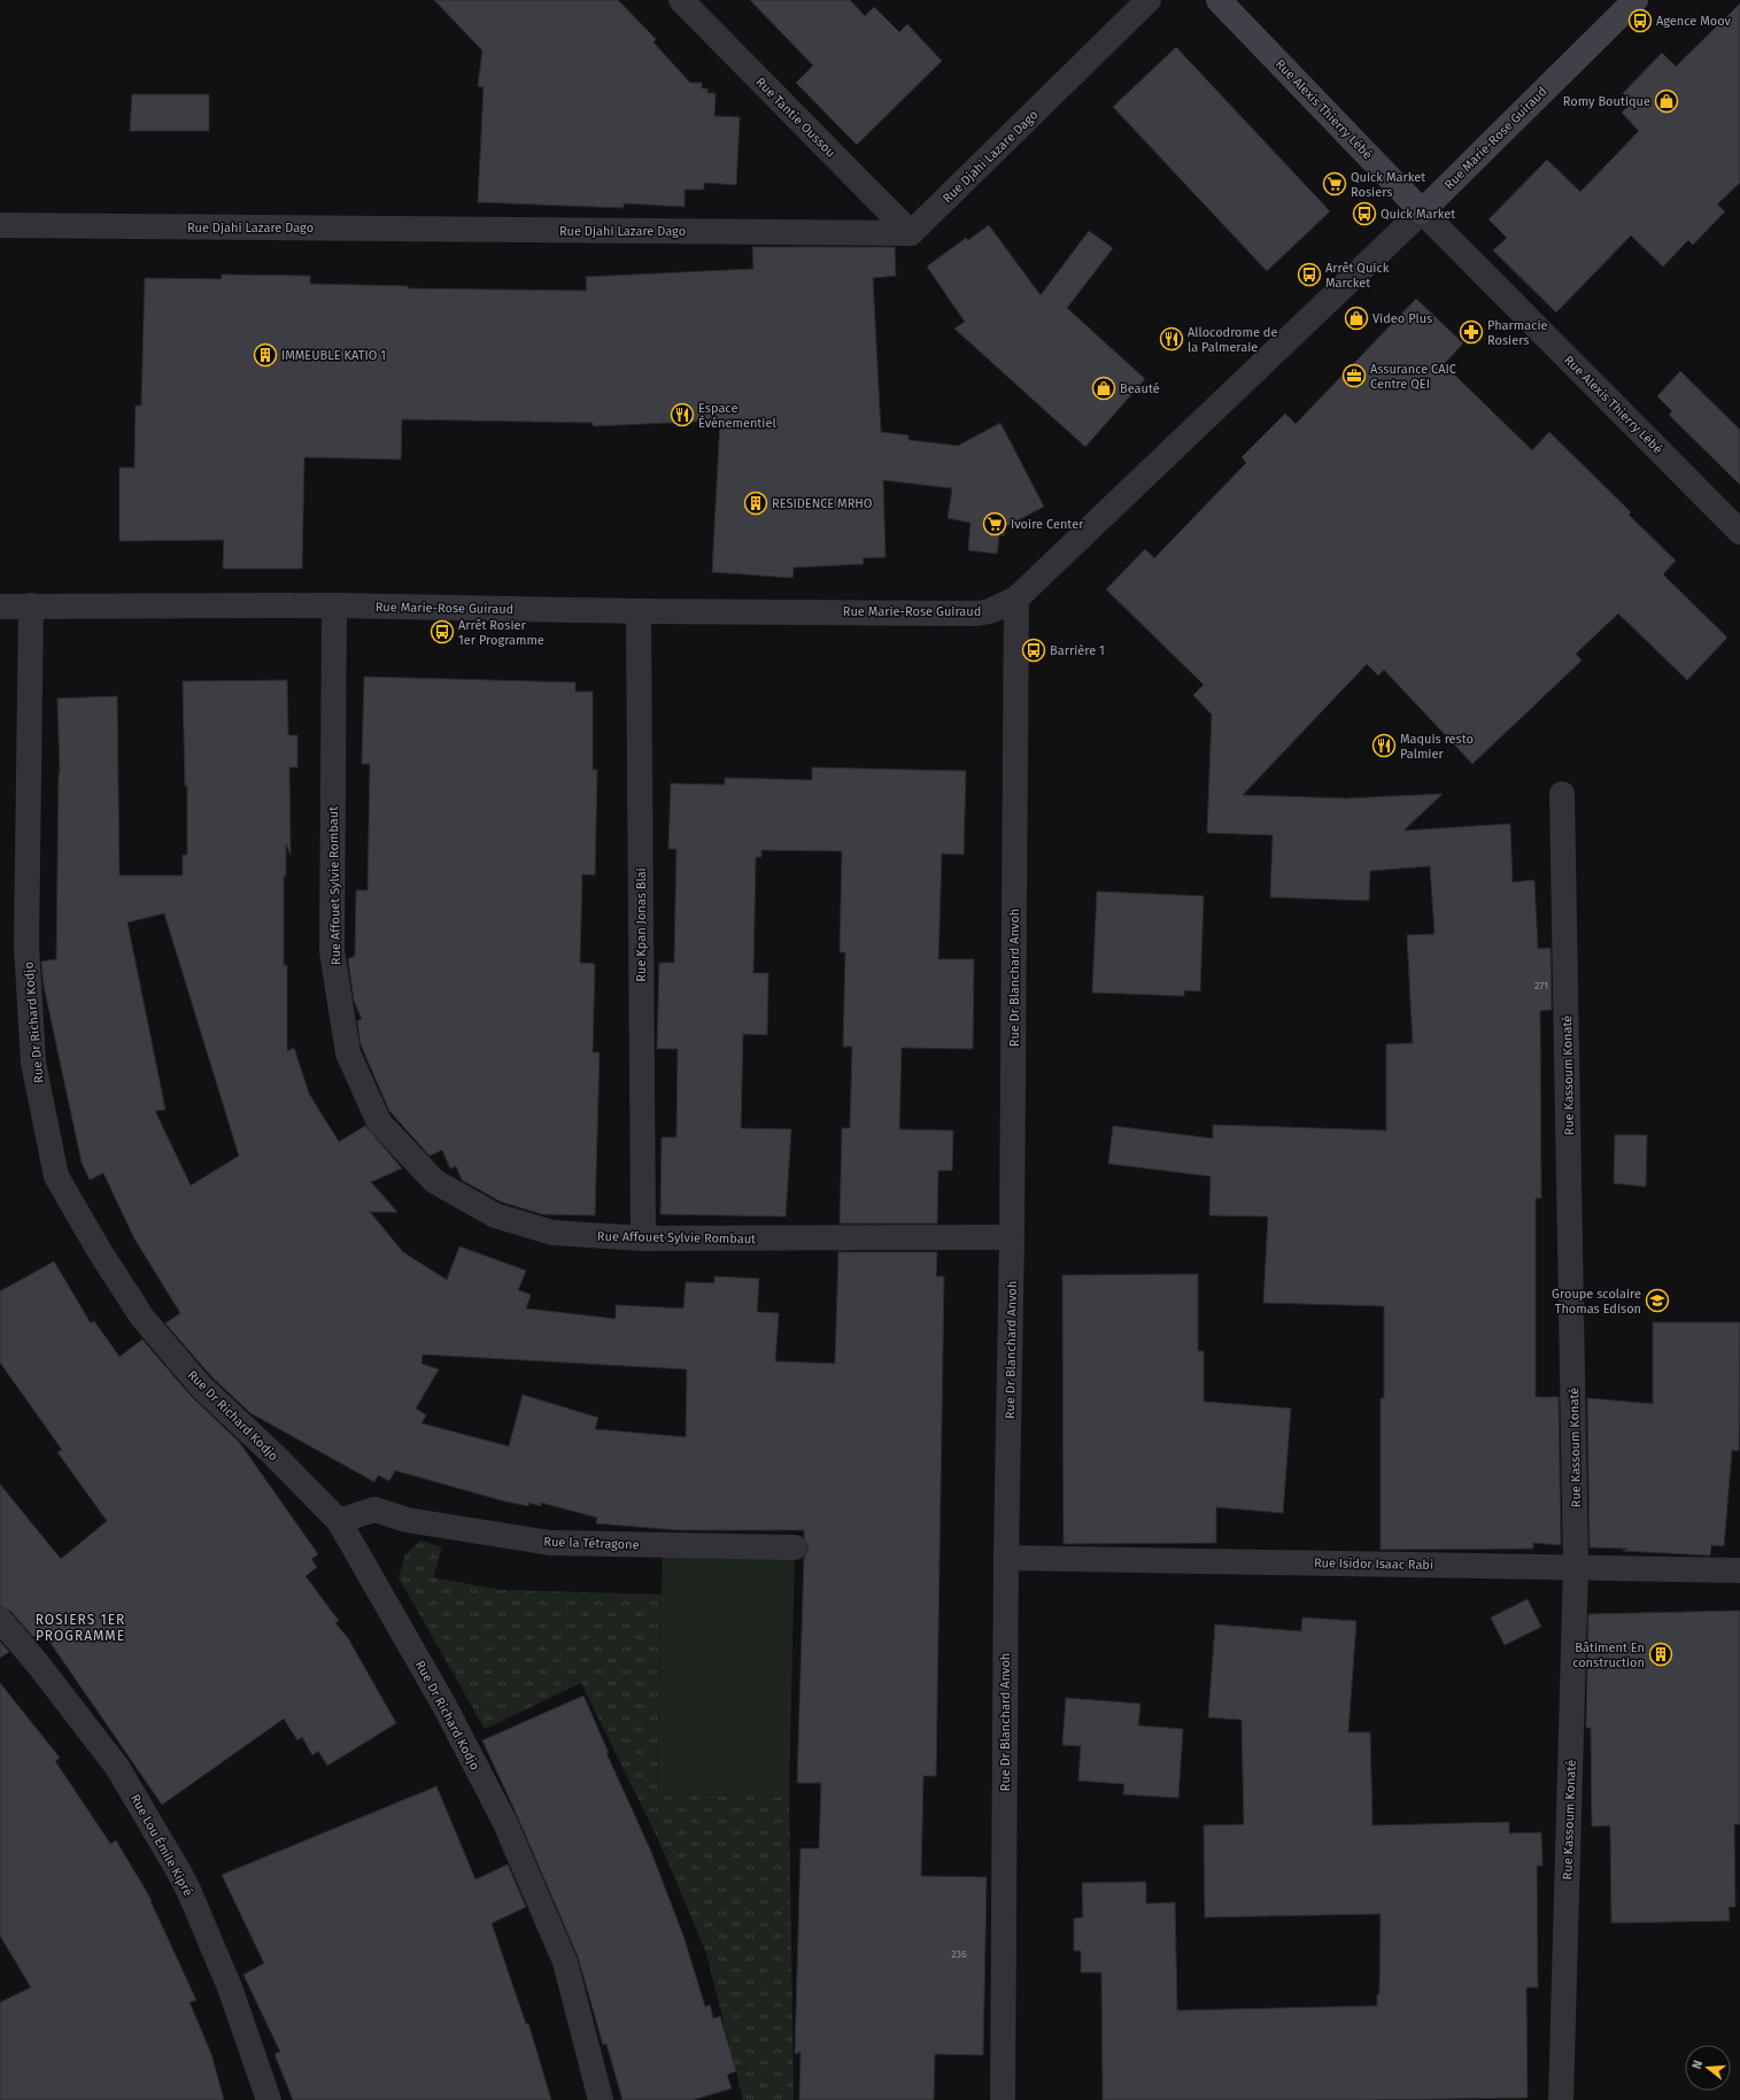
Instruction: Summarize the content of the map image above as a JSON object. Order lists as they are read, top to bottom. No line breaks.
{"streets":{"main road":["Rue Alexis Thierry Lébé","Rue Marie-Rose Guiraud"],"street":["Rue Tantie Oussou","Rue Djahi Lazare Dago","Rue Affouet Sylvie Rombaut","Rue Kpan Jonas Blai","Rue Dr Blanchard Anvoh","Rue Dr Richard Kodjo","Rue Kassoum Konaté","Rue la Tétragone","Rue Isidor Isaac Rabi","Rue Lou Émile Kipré"]},"crossings":[["Rue Alexis Thierry Lébé","Rue Marie-Rose Guiraud"],["Rue Tantie Oussou","Rue Djahi Lazare Dago"],["Rue Marie-Rose Guiraud","Rue Affouet Sylvie Rombaut"],["Rue Marie-Rose Guiraud","Rue Kpan Jonas Blai"],["Rue Marie-Rose Guiraud","Rue Dr Blanchard Anvoh"],["Rue Marie-Rose Guiraud","Rue Dr Richard Kodjo"],["Rue Affouet Sylvie Rombaut","Rue Kpan Jonas Blai"],["Rue Affouet Sylvie Rombaut","Rue Dr Blanchard Anvoh"],["Rue Dr Blanchard Anvoh","Rue Isidor Isaac Rabi"],["Rue Dr Richard Kodjo","Rue la Tétragone"],["Rue Kassoum Konaté","Rue Isidor Isaac Rabi"]],"districts":["ROSIERS 1ER PROGRAMME"],"places":{"bus stop":["Agence Moov","Quick Market","Arrêt Quick Marcket","Arrêt Rosier 1er Programme","Barrière 1"],"shop":["Romy Boutique","Video Plus","Beauté"],"supermarket":["Quick Market Rosiers","Ivoire Center"],"pharmacy":["Pharmacie Rosiers"],"restaurant":["Allocodrome de la Palmeraie","Espace Événementiel","Maquis resto Palmier"],"building":["IMMEUBLE KATIO 1","RESIDENCE MRHO","Bâtiment En construction"],"office":["Assurance CAIC Centre QEI"],"school or university":["Groupe scolaire Thomas Edison"]},"house_numbers":["271","236"],"north":"left"}
